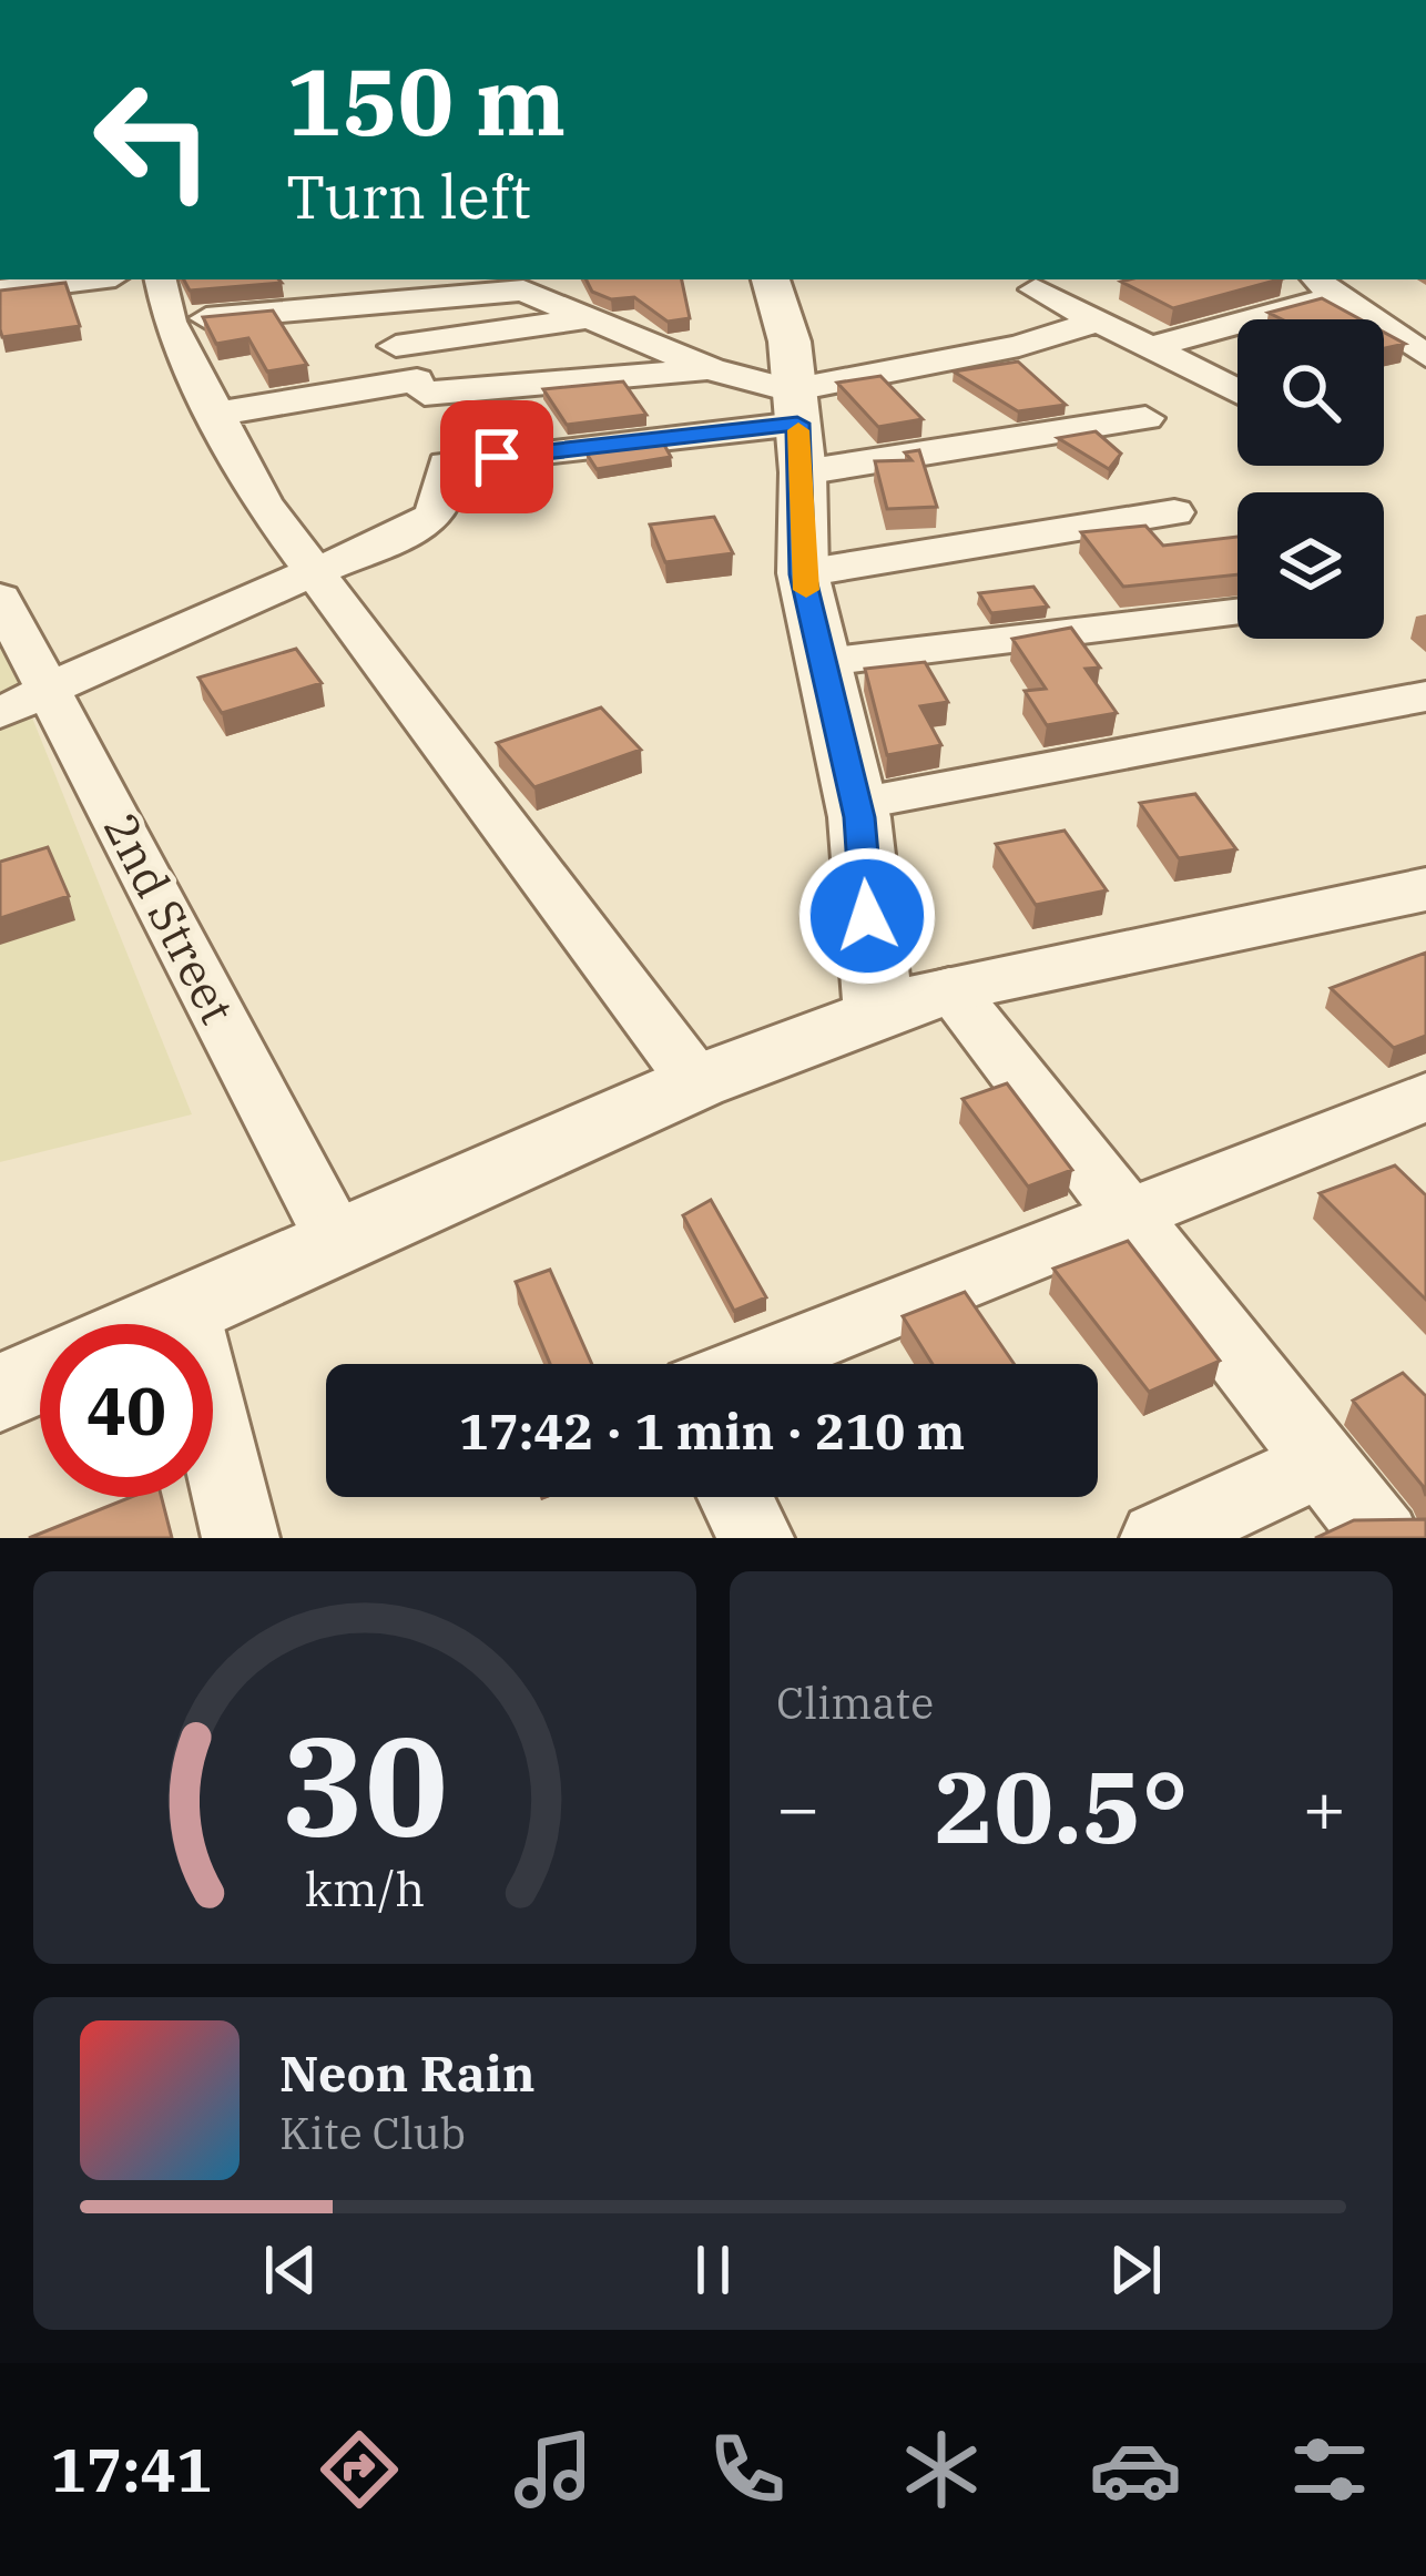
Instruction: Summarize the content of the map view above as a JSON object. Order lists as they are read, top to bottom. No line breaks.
{"streets":{"street":["2nd Street"]},"page":{"turn":["150 m","Turn left"],"limit":"40","trip":"17:42 · 1 min · 210 m","tile":"Climate","heat":["−","20.5°","+"],"song":["Neon Rain","Kite Club"],"tabs":"17:41","gauge":["30","km/h"]}}
